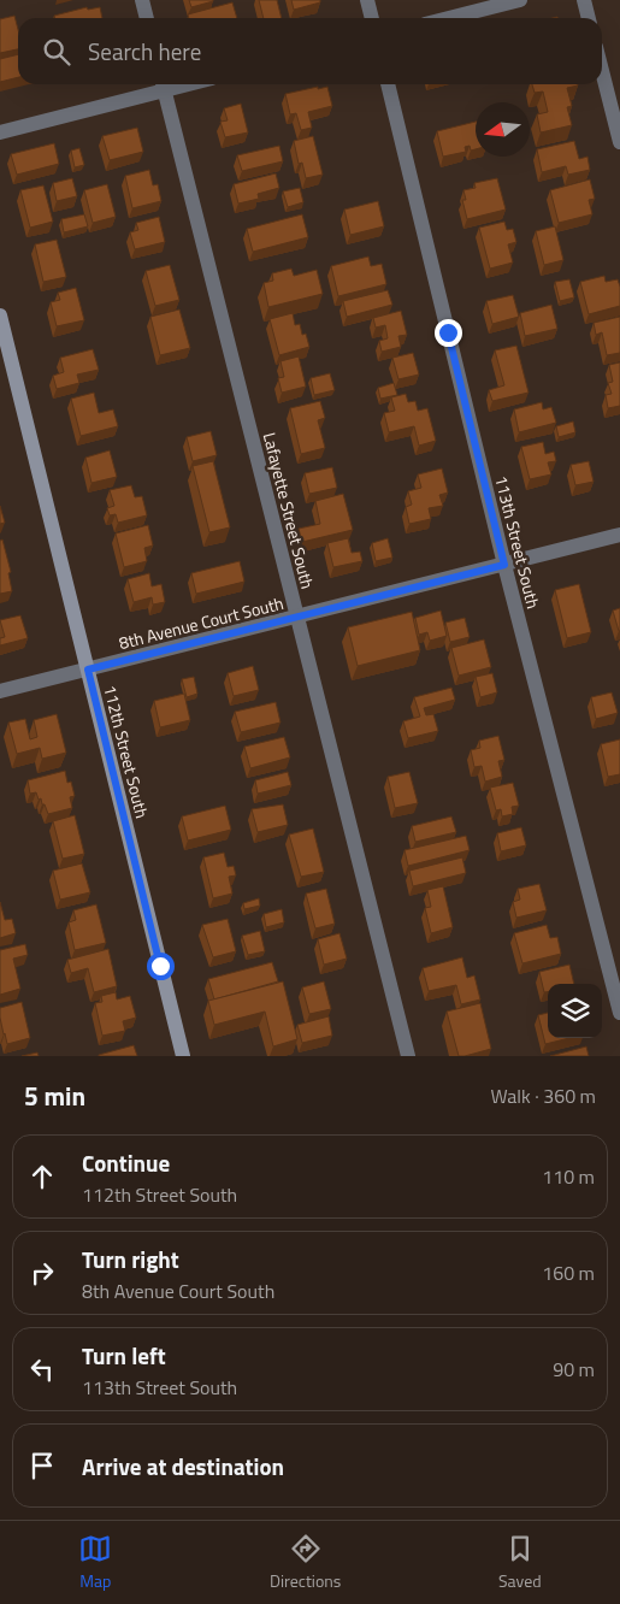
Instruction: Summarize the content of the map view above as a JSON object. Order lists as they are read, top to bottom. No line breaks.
{"streets":{"main road":["112th Street South"],"street":["Lafayette Street South","113th Street South","8th Avenue Court South"]},"crossings":[["Lafayette Street South","8th Avenue Court South"],["113th Street South","8th Avenue Court South"],["8th Avenue Court South","112th Street South"]],"north":"left","page":{"search":"Search here","heading":["5 min","Walk · 360 m"],"list":[["Continue","112th Street South","110 m"],["Turn right","8th Avenue Court South","160 m"],["Turn left","113th Street South","90 m"],"Arrive at destination"],"nav":["Map","Directions","Saved"]}}
